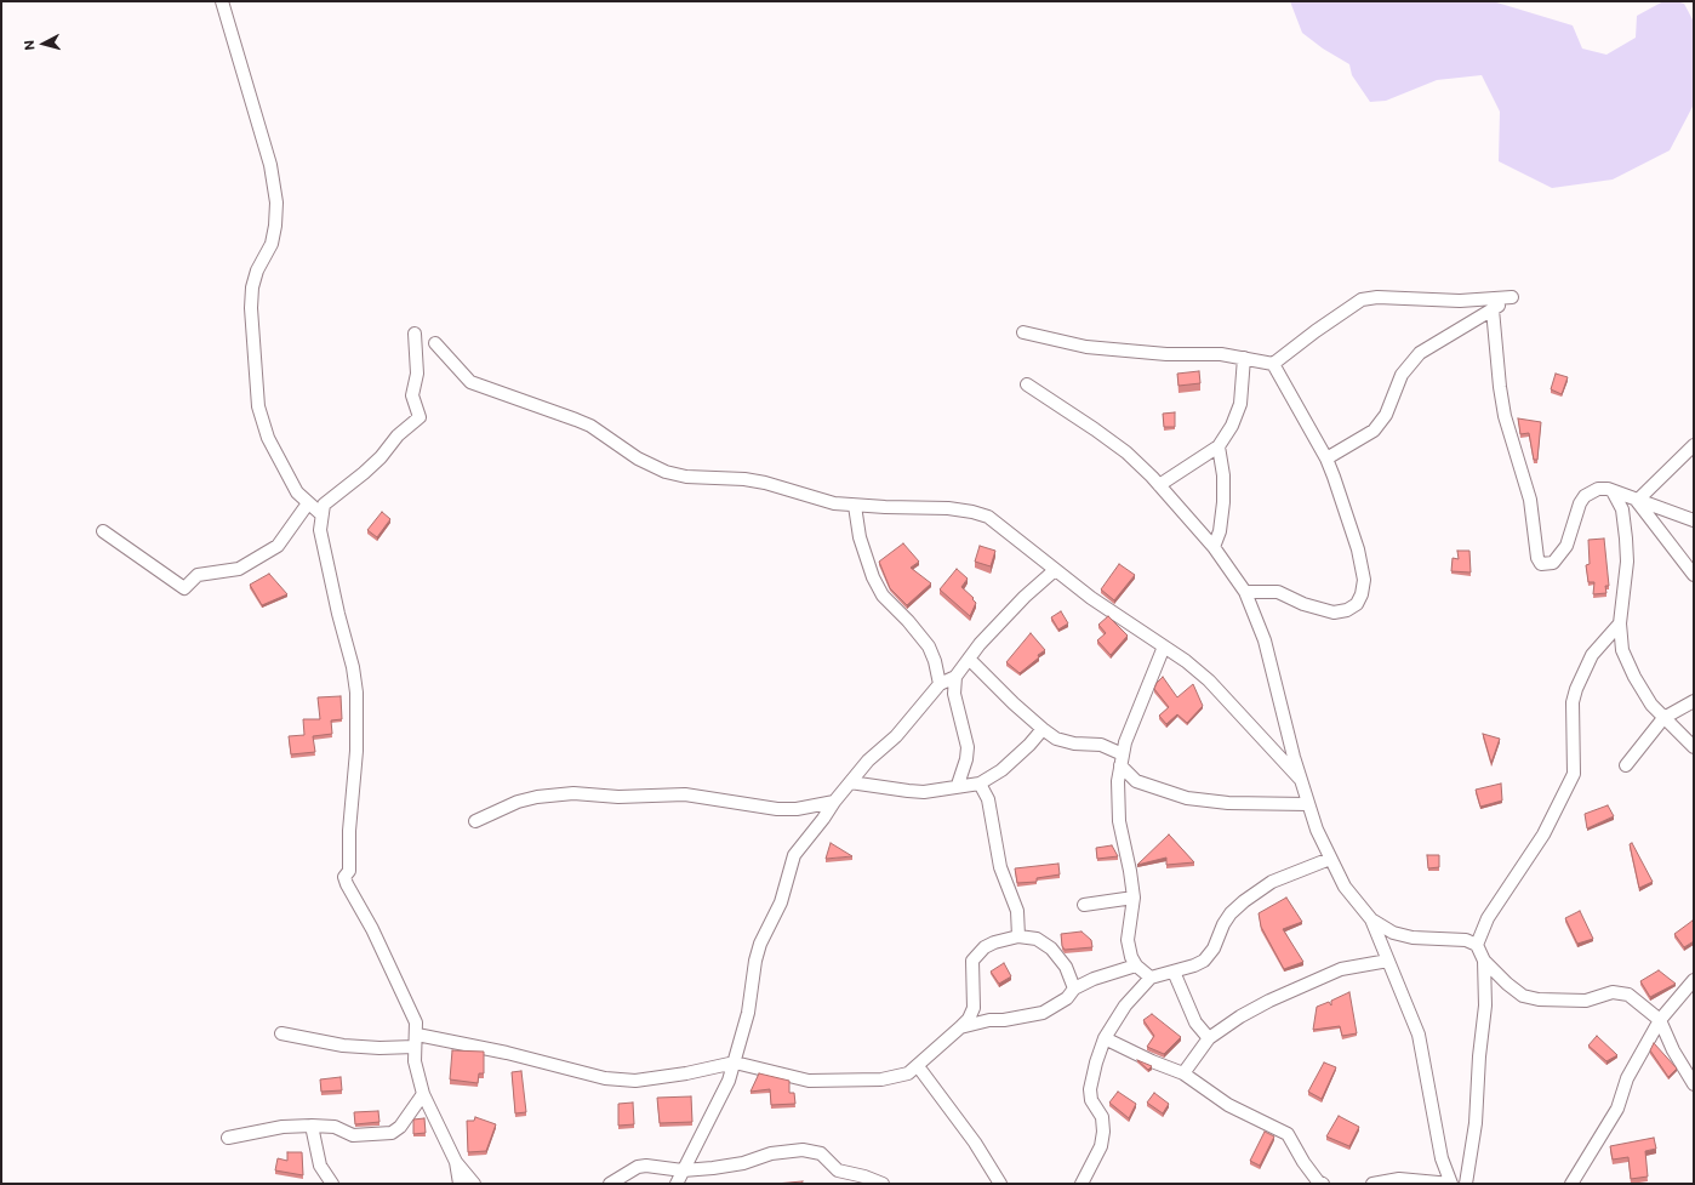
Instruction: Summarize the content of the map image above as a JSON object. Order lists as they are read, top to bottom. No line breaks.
{"north":"left"}
